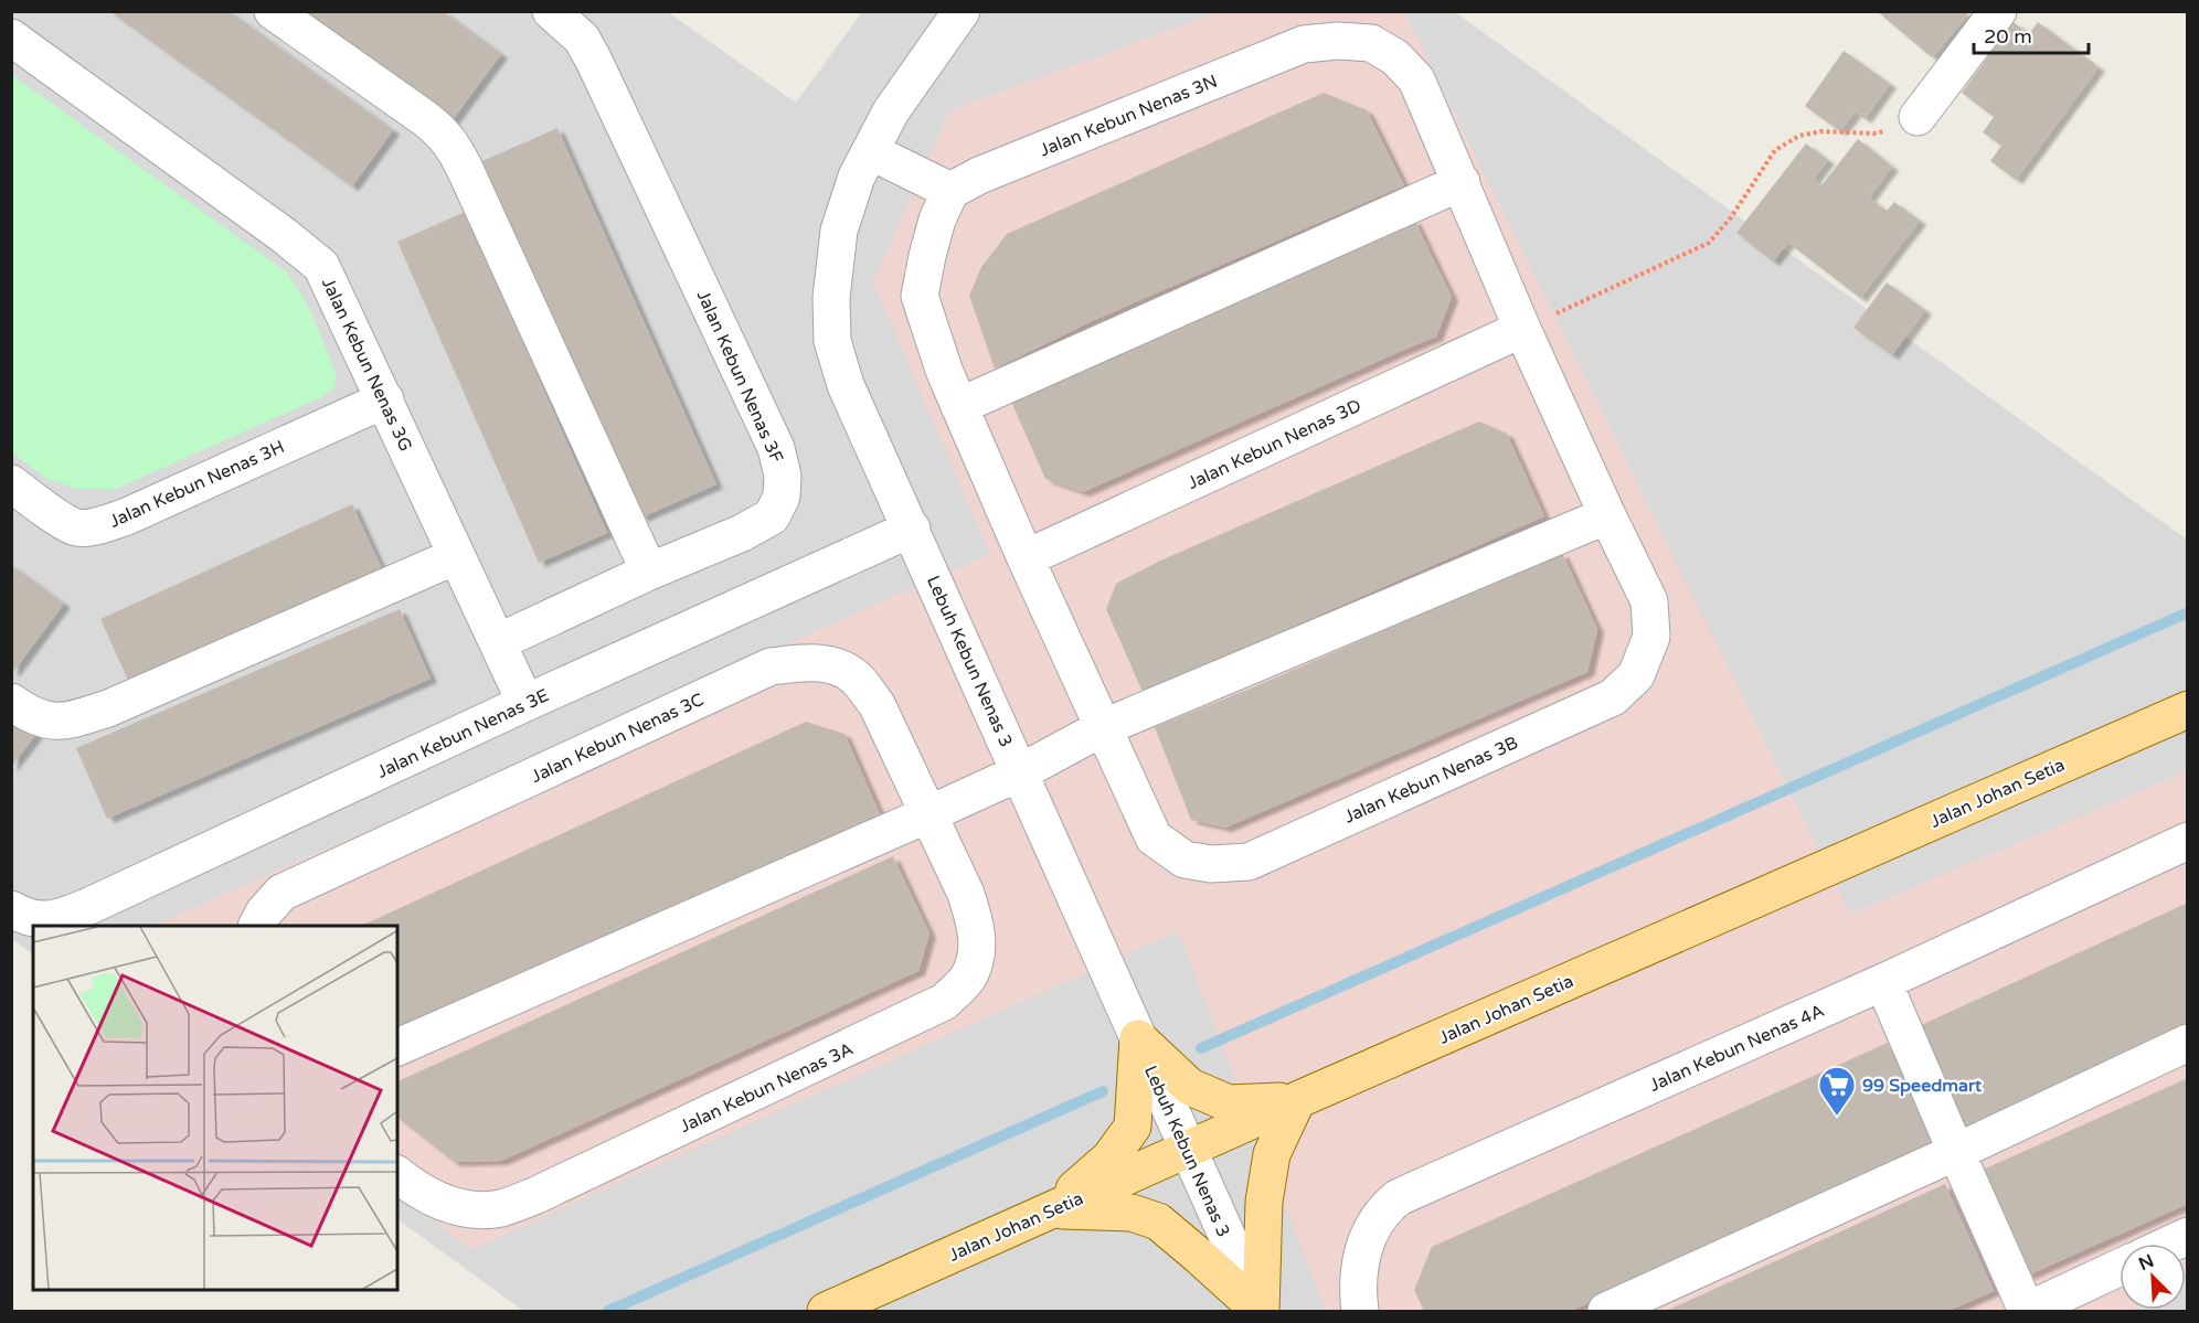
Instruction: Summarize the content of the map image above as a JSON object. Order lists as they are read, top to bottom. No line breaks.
{"streets":{"main road":["Jalan Johan Setia"],"street":["Jalan Kebun Nenas 3N","Jalan Kebun Nenas 3G","Jalan Kebun Nenas 3F","Jalan Kebun Nenas 3D","Jalan Kebun Nenas 3H","Lebuh Kebun Nenas 3","Jalan Kebun Nenas 3E","Jalan Kebun Nenas 3C","Jalan Kebun Nenas 3B","Jalan Kebun Nenas 4A","Jalan Kebun Nenas 3A"]},"crossings":[["Jalan Kebun Nenas 3N","Jalan Kebun Nenas 3D"],["Jalan Kebun Nenas 3N","Jalan Kebun Nenas 3B"],["Jalan Kebun Nenas 3G","Jalan Kebun Nenas 3F"],["Jalan Kebun Nenas 3G","Jalan Kebun Nenas 3H"],["Jalan Kebun Nenas 3G","Jalan Kebun Nenas 3E"],["Jalan Kebun Nenas 3D","Jalan Kebun Nenas 3B"],["Lebuh Kebun Nenas 3","Jalan Kebun Nenas 3E"],["Lebuh Kebun Nenas 3","Jalan Johan Setia"],["Jalan Kebun Nenas 3C","Jalan Kebun Nenas 3A"]],"places":{"supermarket":["99 Speedmart"]},"scale_bar":"20 m","north":"top left"}
